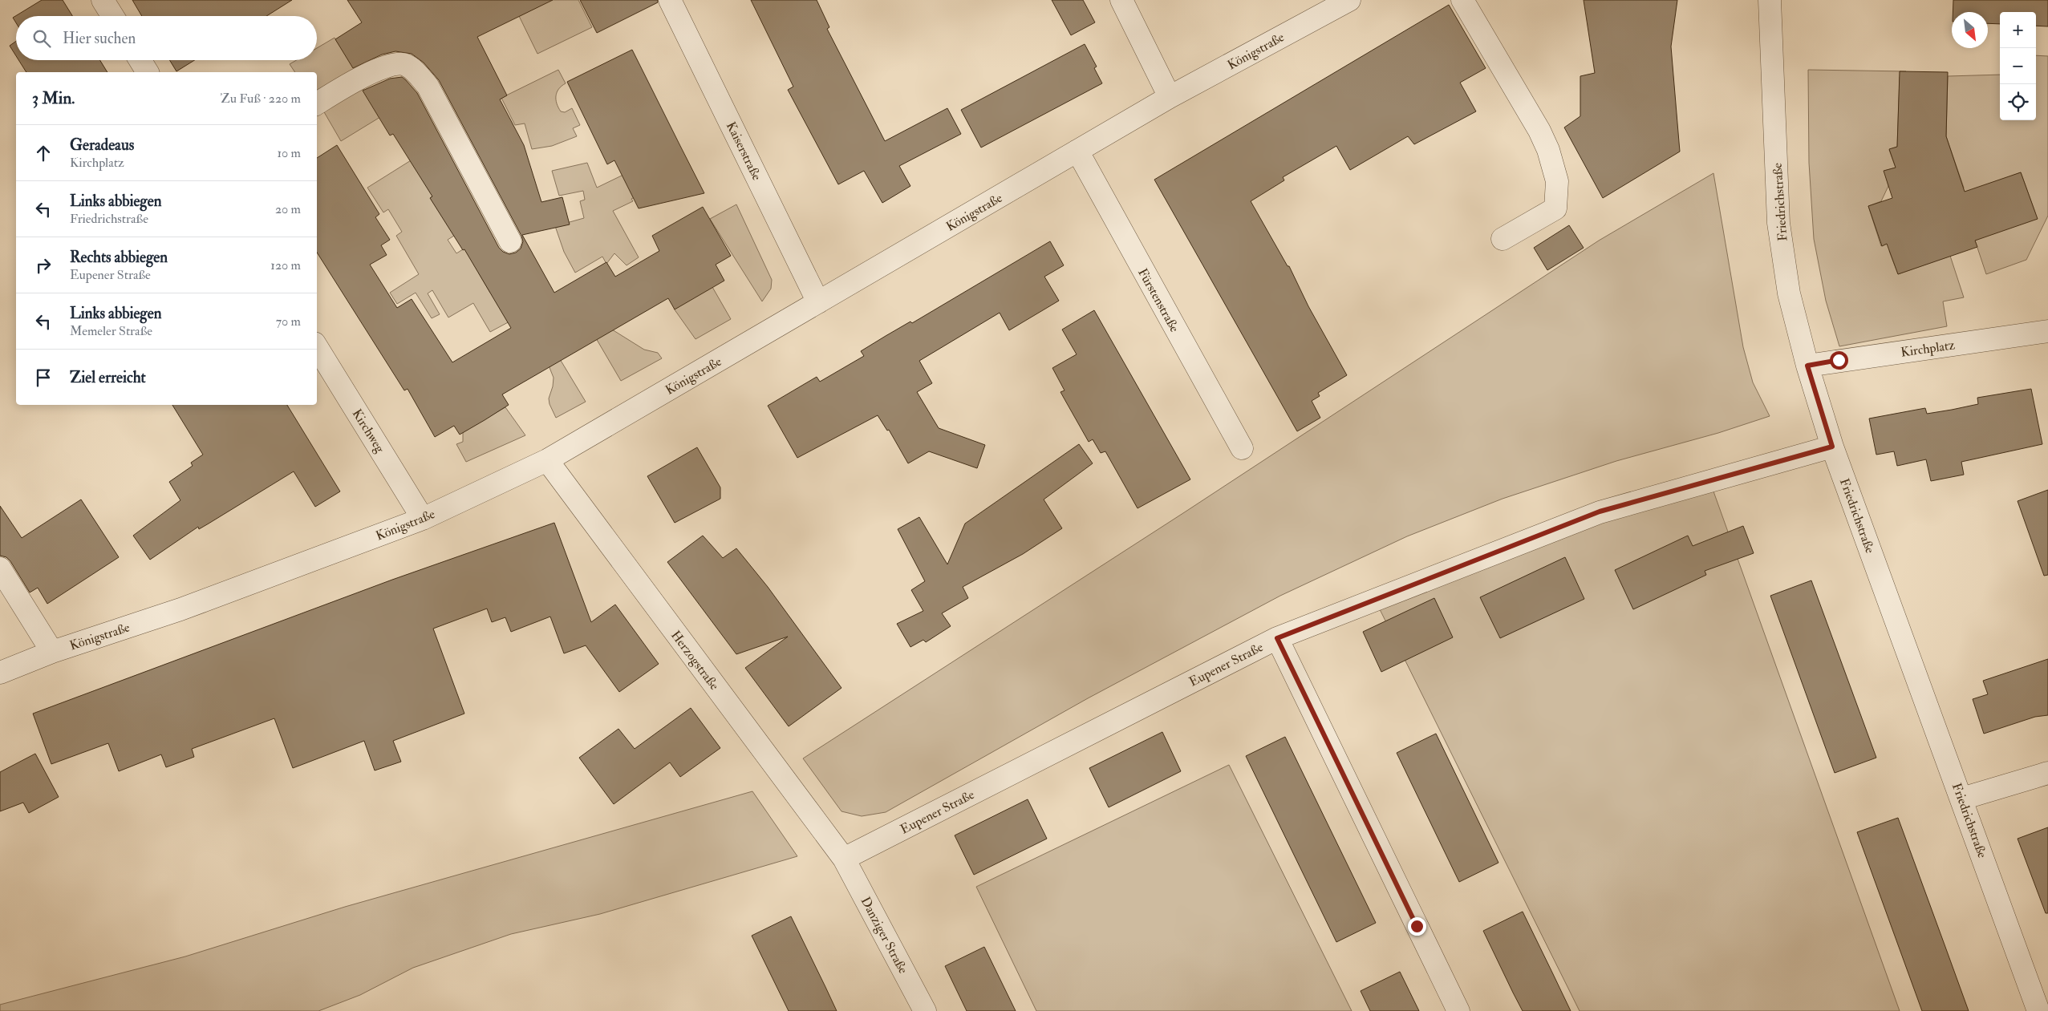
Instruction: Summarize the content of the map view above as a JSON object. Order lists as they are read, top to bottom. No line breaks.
{"streets":{"street":["Königstraße","Kaiserstraße","Friedrichstraße","Fürstenstraße","Kirchplatz","Kirchweg","Herzogstraße","Eupener Straße","Danziger Straße"]},"crossings":[["Königstraße","Kaiserstraße"],["Königstraße","Fürstenstraße"],["Königstraße","Kirchweg"],["Königstraße","Herzogstraße"],["Friedrichstraße","Kirchplatz"],["Friedrichstraße","Eupener Straße"],["Herzogstraße","Eupener Straße"],["Herzogstraße","Danziger Straße"],["Eupener Straße","Danziger Straße"]],"north":"bottom right","page":{"map_buttons":["+","−"],"search":"Hier suchen","heading":["3 Min.","Zu Fuß · 220 m"],"list":[["Geradeaus","Kirchplatz","10 m"],["Links abbiegen","Friedrichstraße","20 m"],["Rechts abbiegen","Eupener Straße","120 m"],["Links abbiegen","Memeler Straße","70 m"],"Ziel erreicht"]}}
